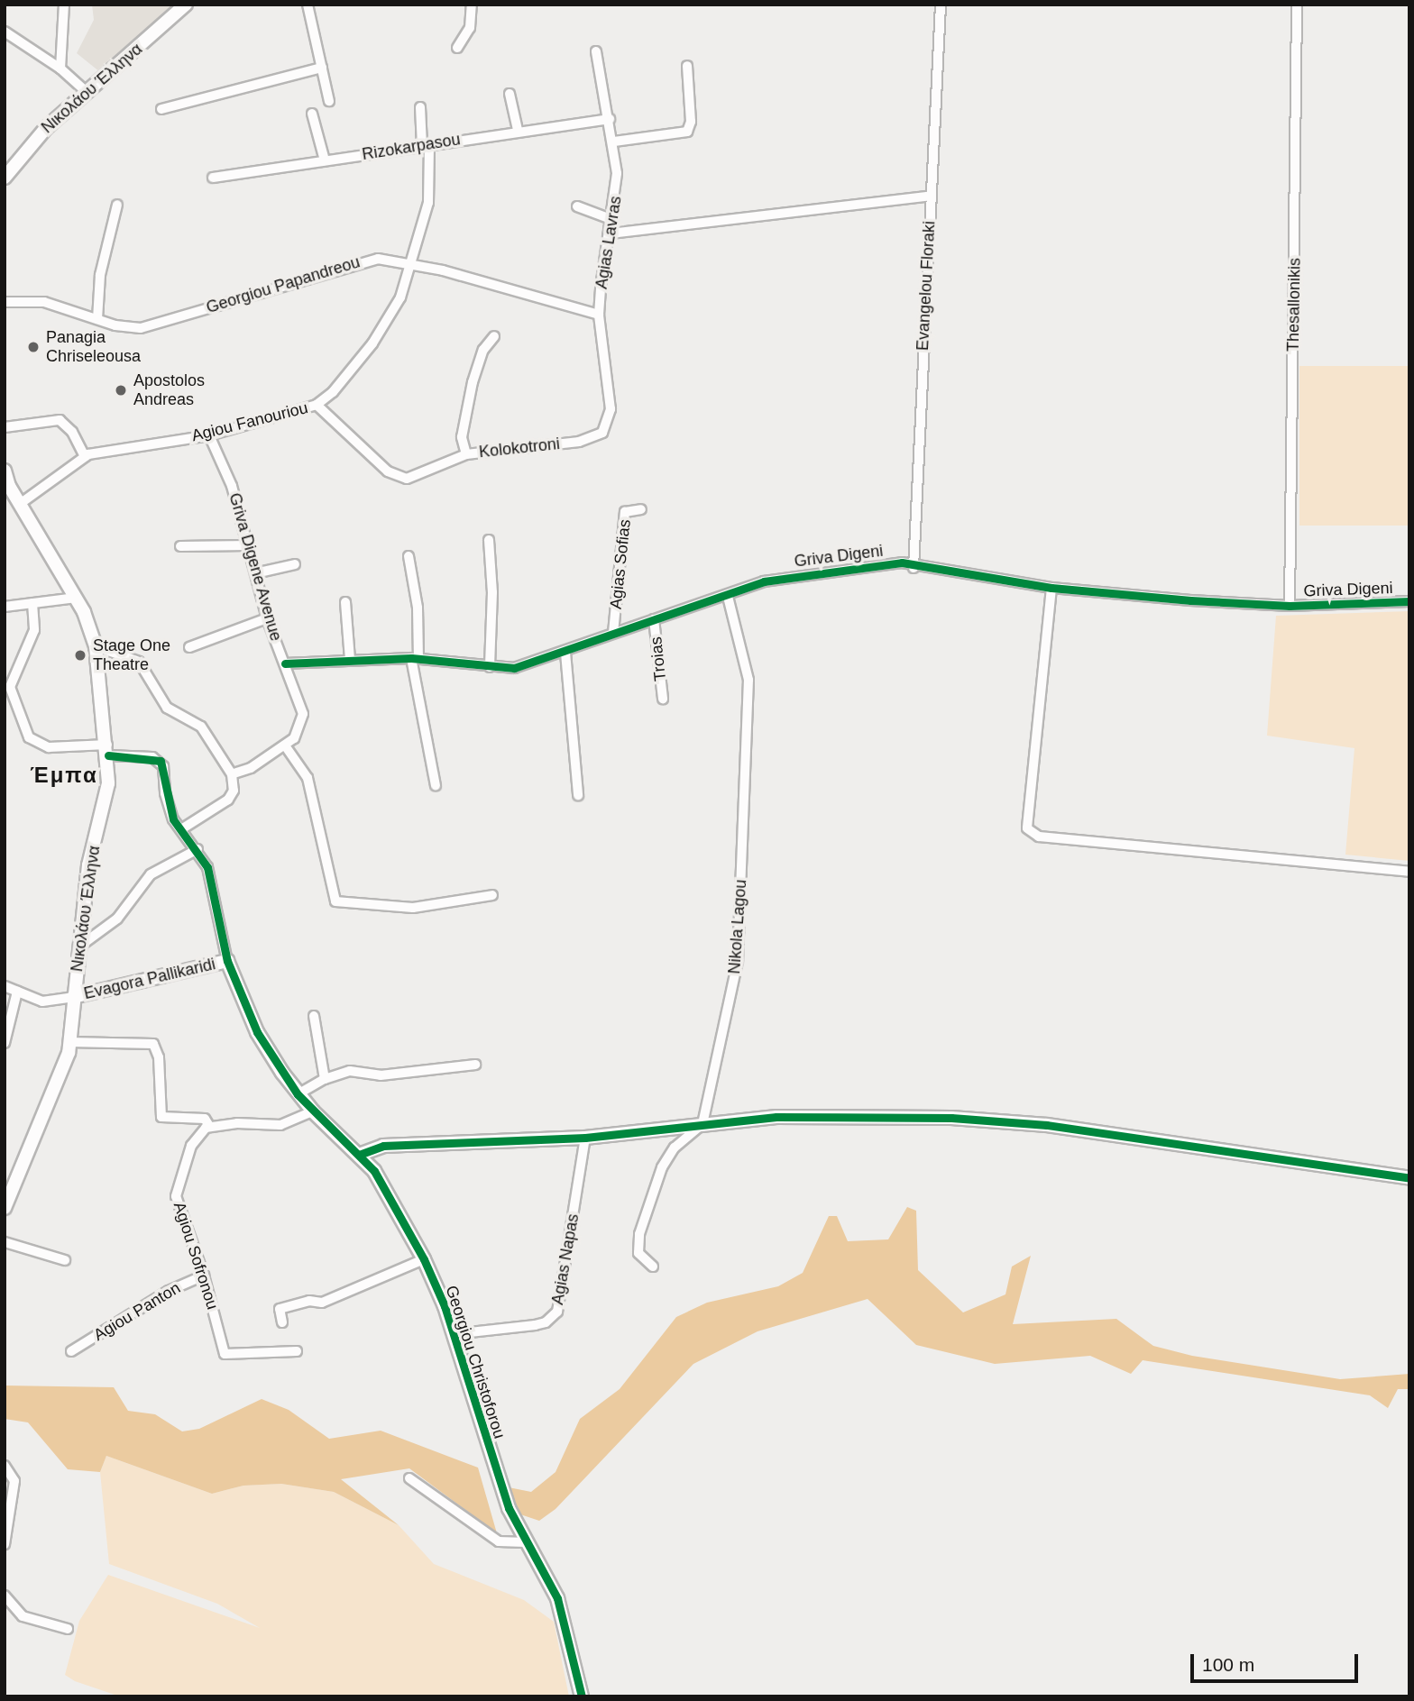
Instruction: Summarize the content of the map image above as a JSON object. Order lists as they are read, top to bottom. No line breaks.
{"streets":{"street":["Νικολάου Έλληνα","Rizokarpasou","Agias Lavras","Georgiou Papandreou","Evangelou Floraki","Thesallonikis","Agiou Fanouriou","Kolokotroni","Griva Digeni","Agias Sofias","Griva Digene Avenue","Troias","Nikola Lagou","Evagora Pallikaridi","Agiou Sofronou","Agias Napas","Agiou Panton","Georgiou Christoforou"]},"crossings":[["Νικολάου Έλληνα","Agiou Fanouriou"],["Νικολάου Έλληνα","Evagora Pallikaridi"],["Νικολάου Έλληνα","Georgiou Christoforou"],["Rizokarpasou","Agias Lavras"],["Rizokarpasou","Agiou Fanouriou"],["Agias Lavras","Georgiou Papandreou"],["Agias Lavras","Kolokotroni"],["Georgiou Papandreou","Agiou Fanouriou"],["Evangelou Floraki","Griva Digeni"],["Thesallonikis","Griva Digeni"],["Agiou Fanouriou","Kolokotroni"],["Agiou Fanouriou","Griva Digene Avenue"],["Griva Digeni","Agias Sofias"],["Griva Digeni","Griva Digene Avenue"],["Griva Digeni","Troias"],["Griva Digeni","Nikola Lagou"],["Evagora Pallikaridi","Georgiou Christoforou"],["Agiou Sofronou","Agiou Panton"],["Agias Napas","Georgiou Christoforou"]],"districts":["Έμπα"],"places":["Panagia Chriseleousa","Apostolos Andreas","Stage One Theatre"],"scale_bar":"100 m"}
